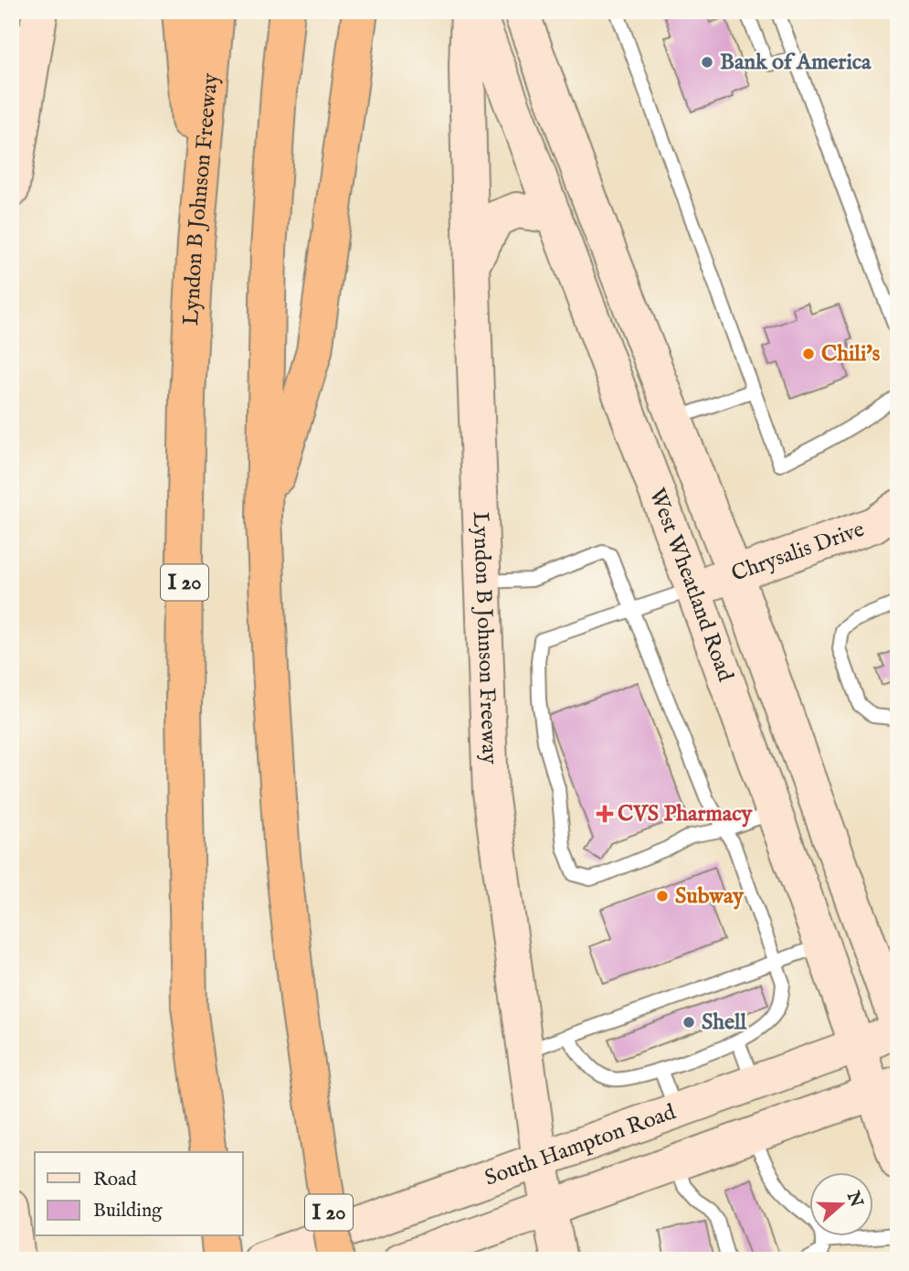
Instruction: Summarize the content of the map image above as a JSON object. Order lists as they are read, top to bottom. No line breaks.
{"streets":{"highway":["Lyndon B Johnson Freeway","I 20"],"main road":["Chrysalis Drive","West Wheatland Road","South Hampton Road"]},"crossings":[["Lyndon B Johnson Freeway","South Hampton Road"],["Chrysalis Drive","West Wheatland Road"],["West Wheatland Road","South Hampton Road"]],"places":{"other":["Bank of America","Chili's","Subway","Shell"],"health":["CVS Pharmacy"]},"legend":["Road","Building"],"north":"right"}
